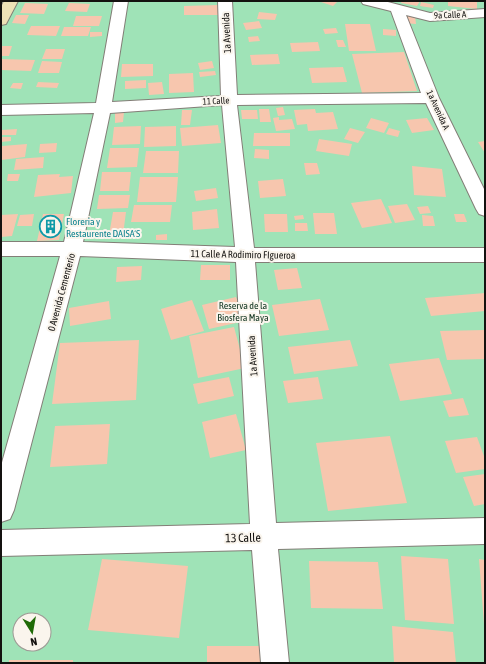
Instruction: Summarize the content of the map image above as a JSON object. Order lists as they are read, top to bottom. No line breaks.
{"streets":{"street":["9a Calle A","1a Avenida","11 Calle","1a Avenida A","11 Calle A Rodimiro FIgueroa","0 Avenida Cementerio","13 Calle"]},"crossings":[["9a Calle A","1a Avenida A"],["1a Avenida","11 Calle"],["1a Avenida","11 Calle A Rodimiro FIgueroa"],["1a Avenida","13 Calle"],["11 Calle","1a Avenida A"],["11 Calle","0 Avenida Cementerio"],["11 Calle A Rodimiro FIgueroa","0 Avenida Cementerio"]],"parks":["Reserva de la Biosfera Maya"],"places":{"building":["Floreria y Restaurente DAISA´S"]},"north":"bottom"}
